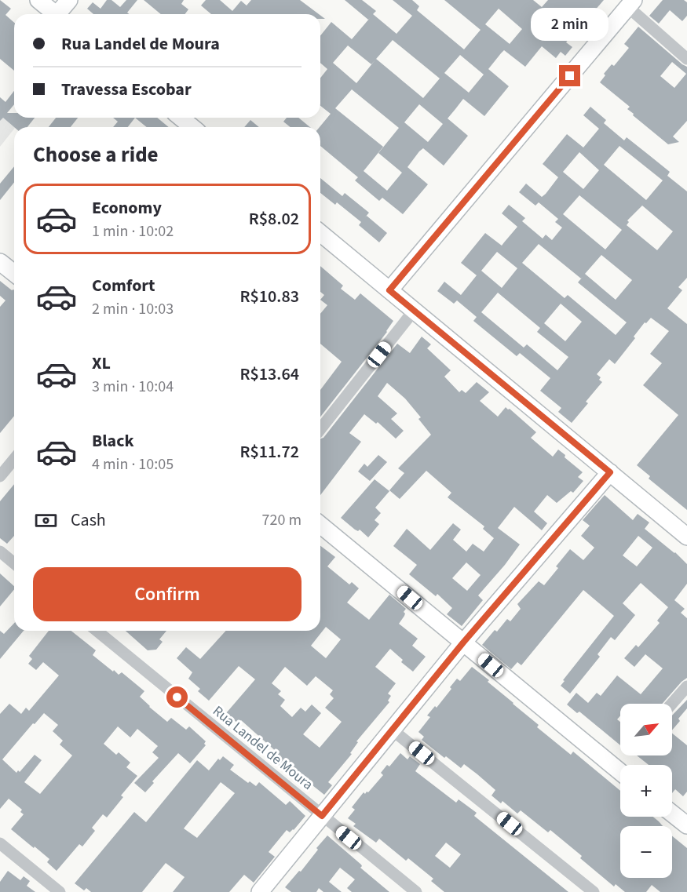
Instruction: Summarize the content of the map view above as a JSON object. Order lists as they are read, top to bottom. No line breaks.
{"streets":{"street":["Rua Landel de Moura"]},"north":"top right","page":{"bubble":"2 min","banner":["Rua Landel de Moura","Travessa Escobar"],"heading":"Choose a ride","list":[{"name":"Economy","note":"1 min · 10:02","value":"R$8.02"},{"name":"Comfort","note":"2 min · 10:03","value":"R$10.83"},{"name":"XL","note":"3 min · 10:04","value":"R$13.64"},{"name":"Black","note":"4 min · 10:05","value":"R$11.72"}],"pay":["Cash","720 m"],"buttons":"Confirm","map_buttons":["+","−"]}}
